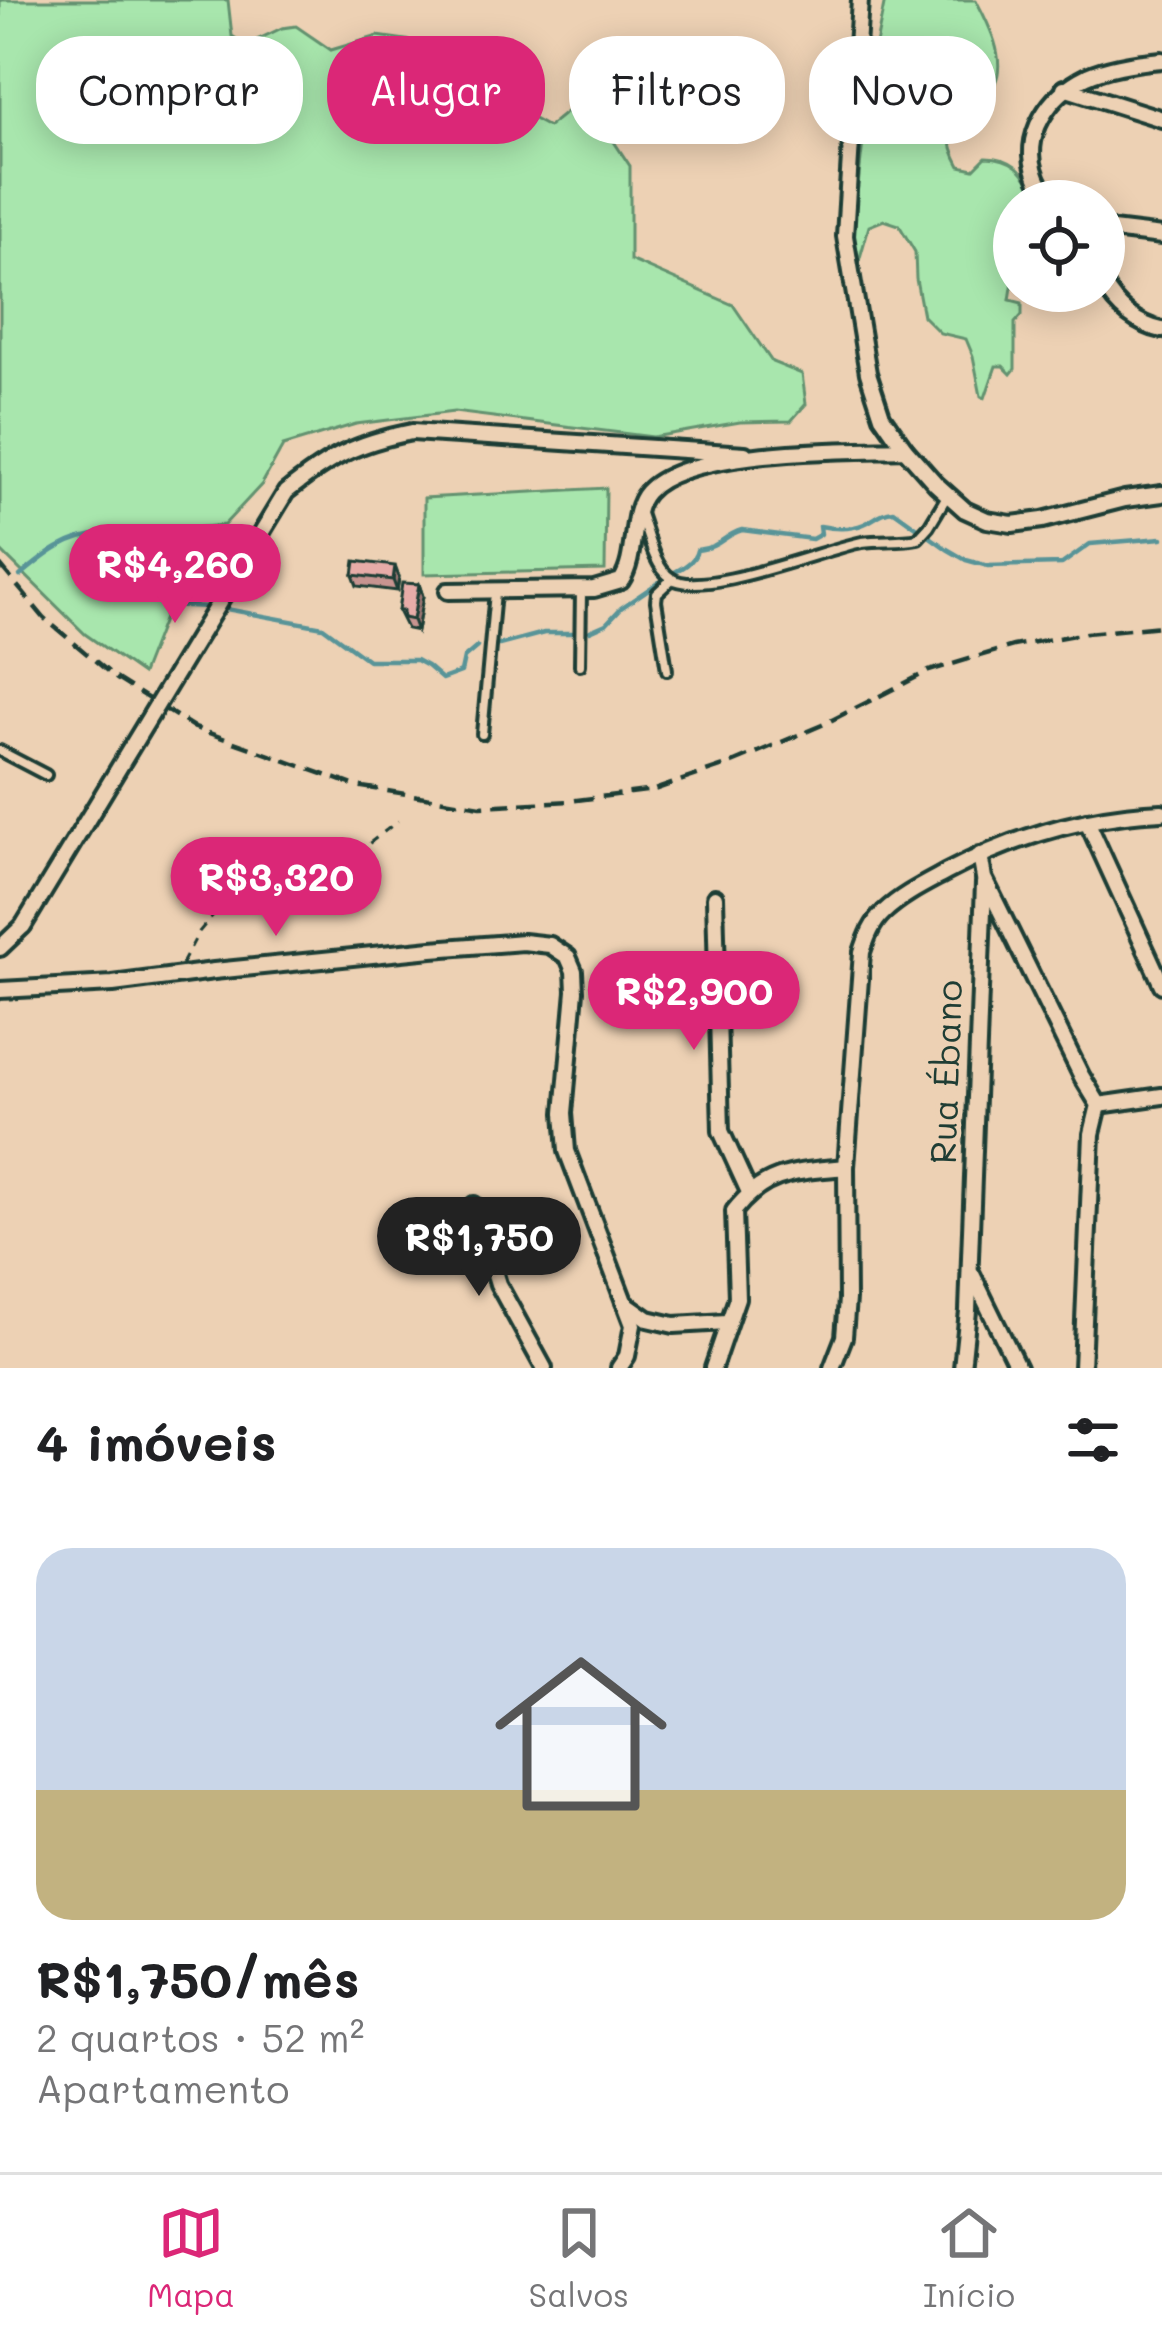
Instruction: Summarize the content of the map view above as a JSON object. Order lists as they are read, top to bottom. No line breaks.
{"streets":{"street":["Rua Ébano"]},"page":{"chip":["Comprar","Alugar","Filtros","Novo"],"price":["R$4,260","R$3,320","R$2,900","R$1,750"],"heading":"4 imóveis","list":[{"name":"R$1,750/mês","note":"2 quartos · 52 m² · Apartamento"}],"tabs":["Mapa","Salvos","Início"]}}
